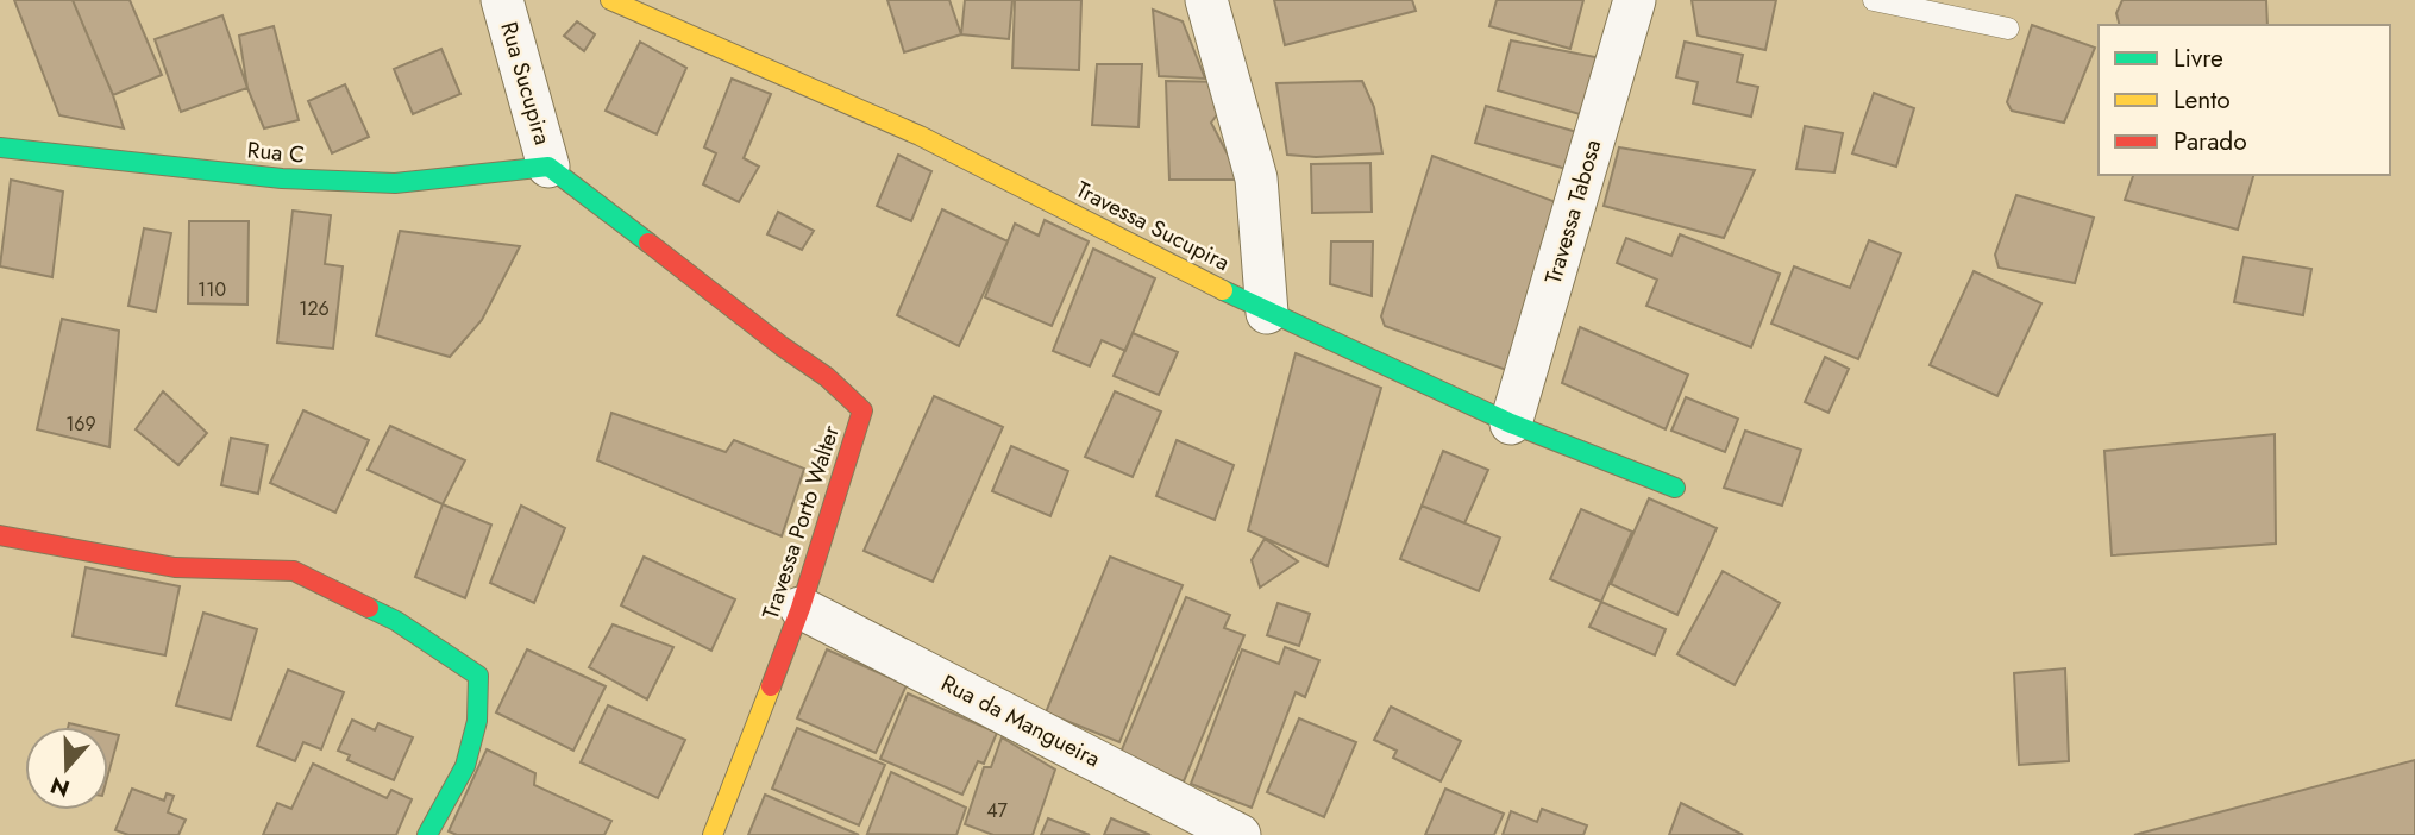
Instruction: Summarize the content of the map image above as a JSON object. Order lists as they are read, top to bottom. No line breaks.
{"streets":{"street":["Rua Sucupira","Rua C","Travessa Tabosa","Travessa Sucupira","Travessa Porto Walter","Rua da Mangueira"]},"crossings":[["Rua Sucupira","Rua C"],["Rua Sucupira","Travessa Porto Walter"],["Rua C","Travessa Porto Walter"],["Travessa Tabosa","Travessa Sucupira"],["Travessa Porto Walter","Rua da Mangueira"]],"house_numbers":["110","126","169","47"],"legend":["Livre","Lento","Parado"],"north":"bottom"}
